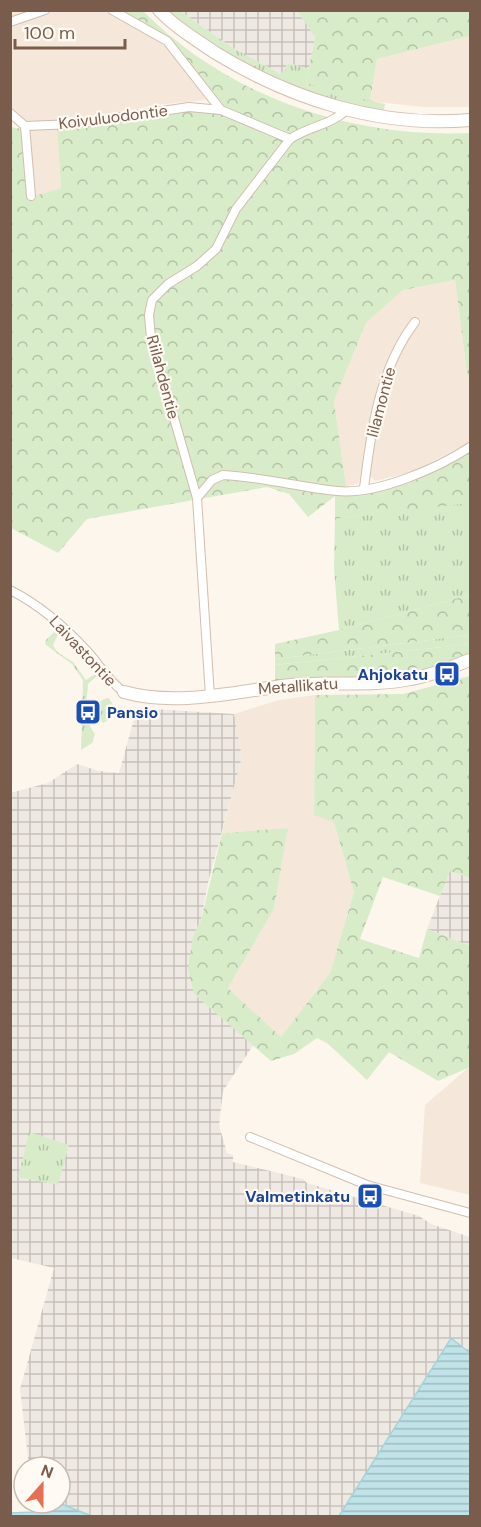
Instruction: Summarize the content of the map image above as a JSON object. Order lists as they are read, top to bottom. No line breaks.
{"streets":{"street":["Koivuluodontie","Riilahdentie","Iilamontie","Laivastontie","Metallikatu"]},"crossings":[["Riilahdentie","Metallikatu"],["Laivastontie","Metallikatu"]],"places":{"bus stop":["Ahjokatu","Pansio","Valmetinkatu"]},"scale_bar":"100 m","north":"top"}
